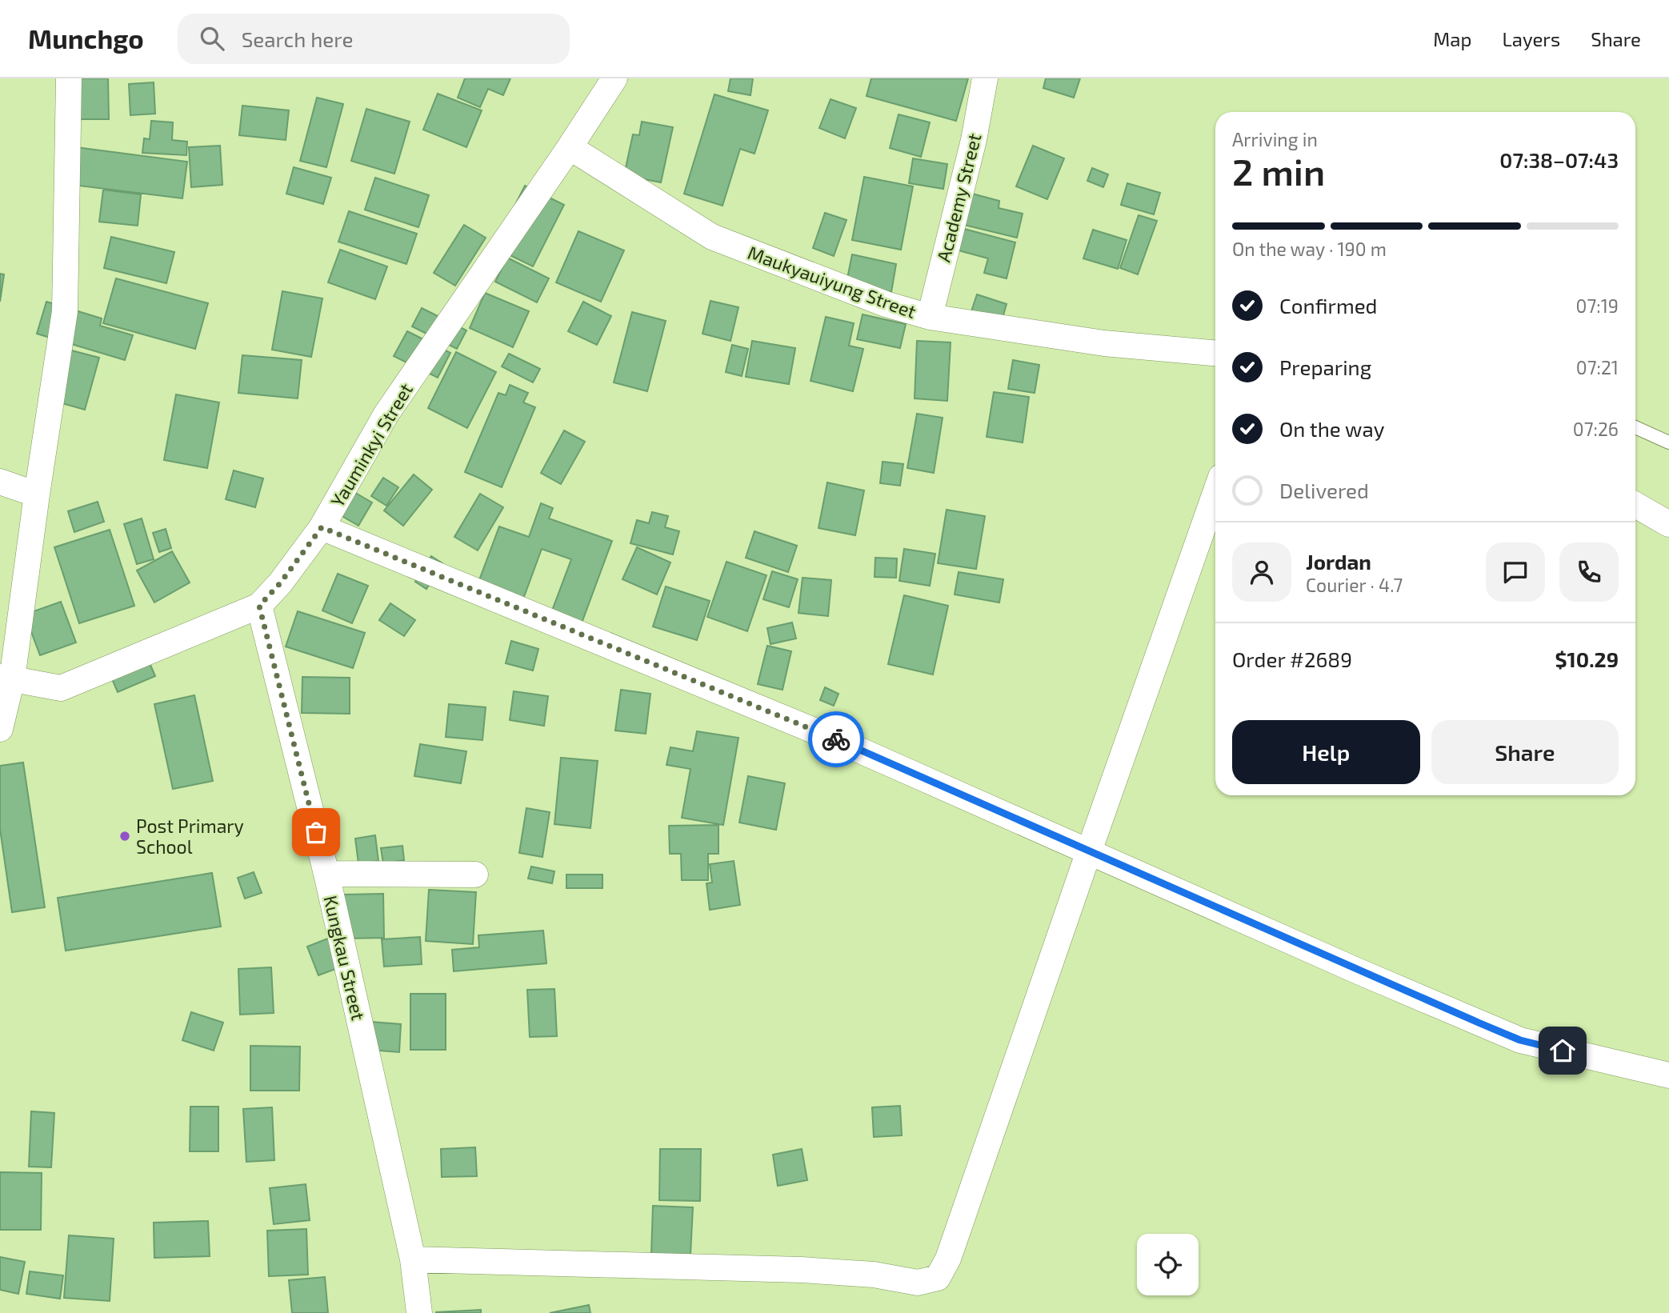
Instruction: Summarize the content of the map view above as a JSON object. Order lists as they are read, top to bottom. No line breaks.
{"streets":{"street":["Academy Street","Maukyauiyung Street","Yauminkyi Street","Kungkau Street"]},"crossings":[["Academy Street","Maukyauiyung Street"],["Maukyauiyung Street","Yauminkyi Street"],["Yauminkyi Street","Kungkau Street"]],"places":["Post Primary School"],"page":{"header":"Munchgo","search":"Search here","nav":["Map","Layers","Share"],"heading":["2 min","Arriving in","07:38–07:43"],"panel":["Jordan","Courier · 4.7","Order #2689","$10.29"],"bar":"On the way · 190 m","list":[["Confirmed","07:19"],["Preparing","07:21"],["On the way","07:26"],"Delivered"],"buttons":["Help","Share"]}}
